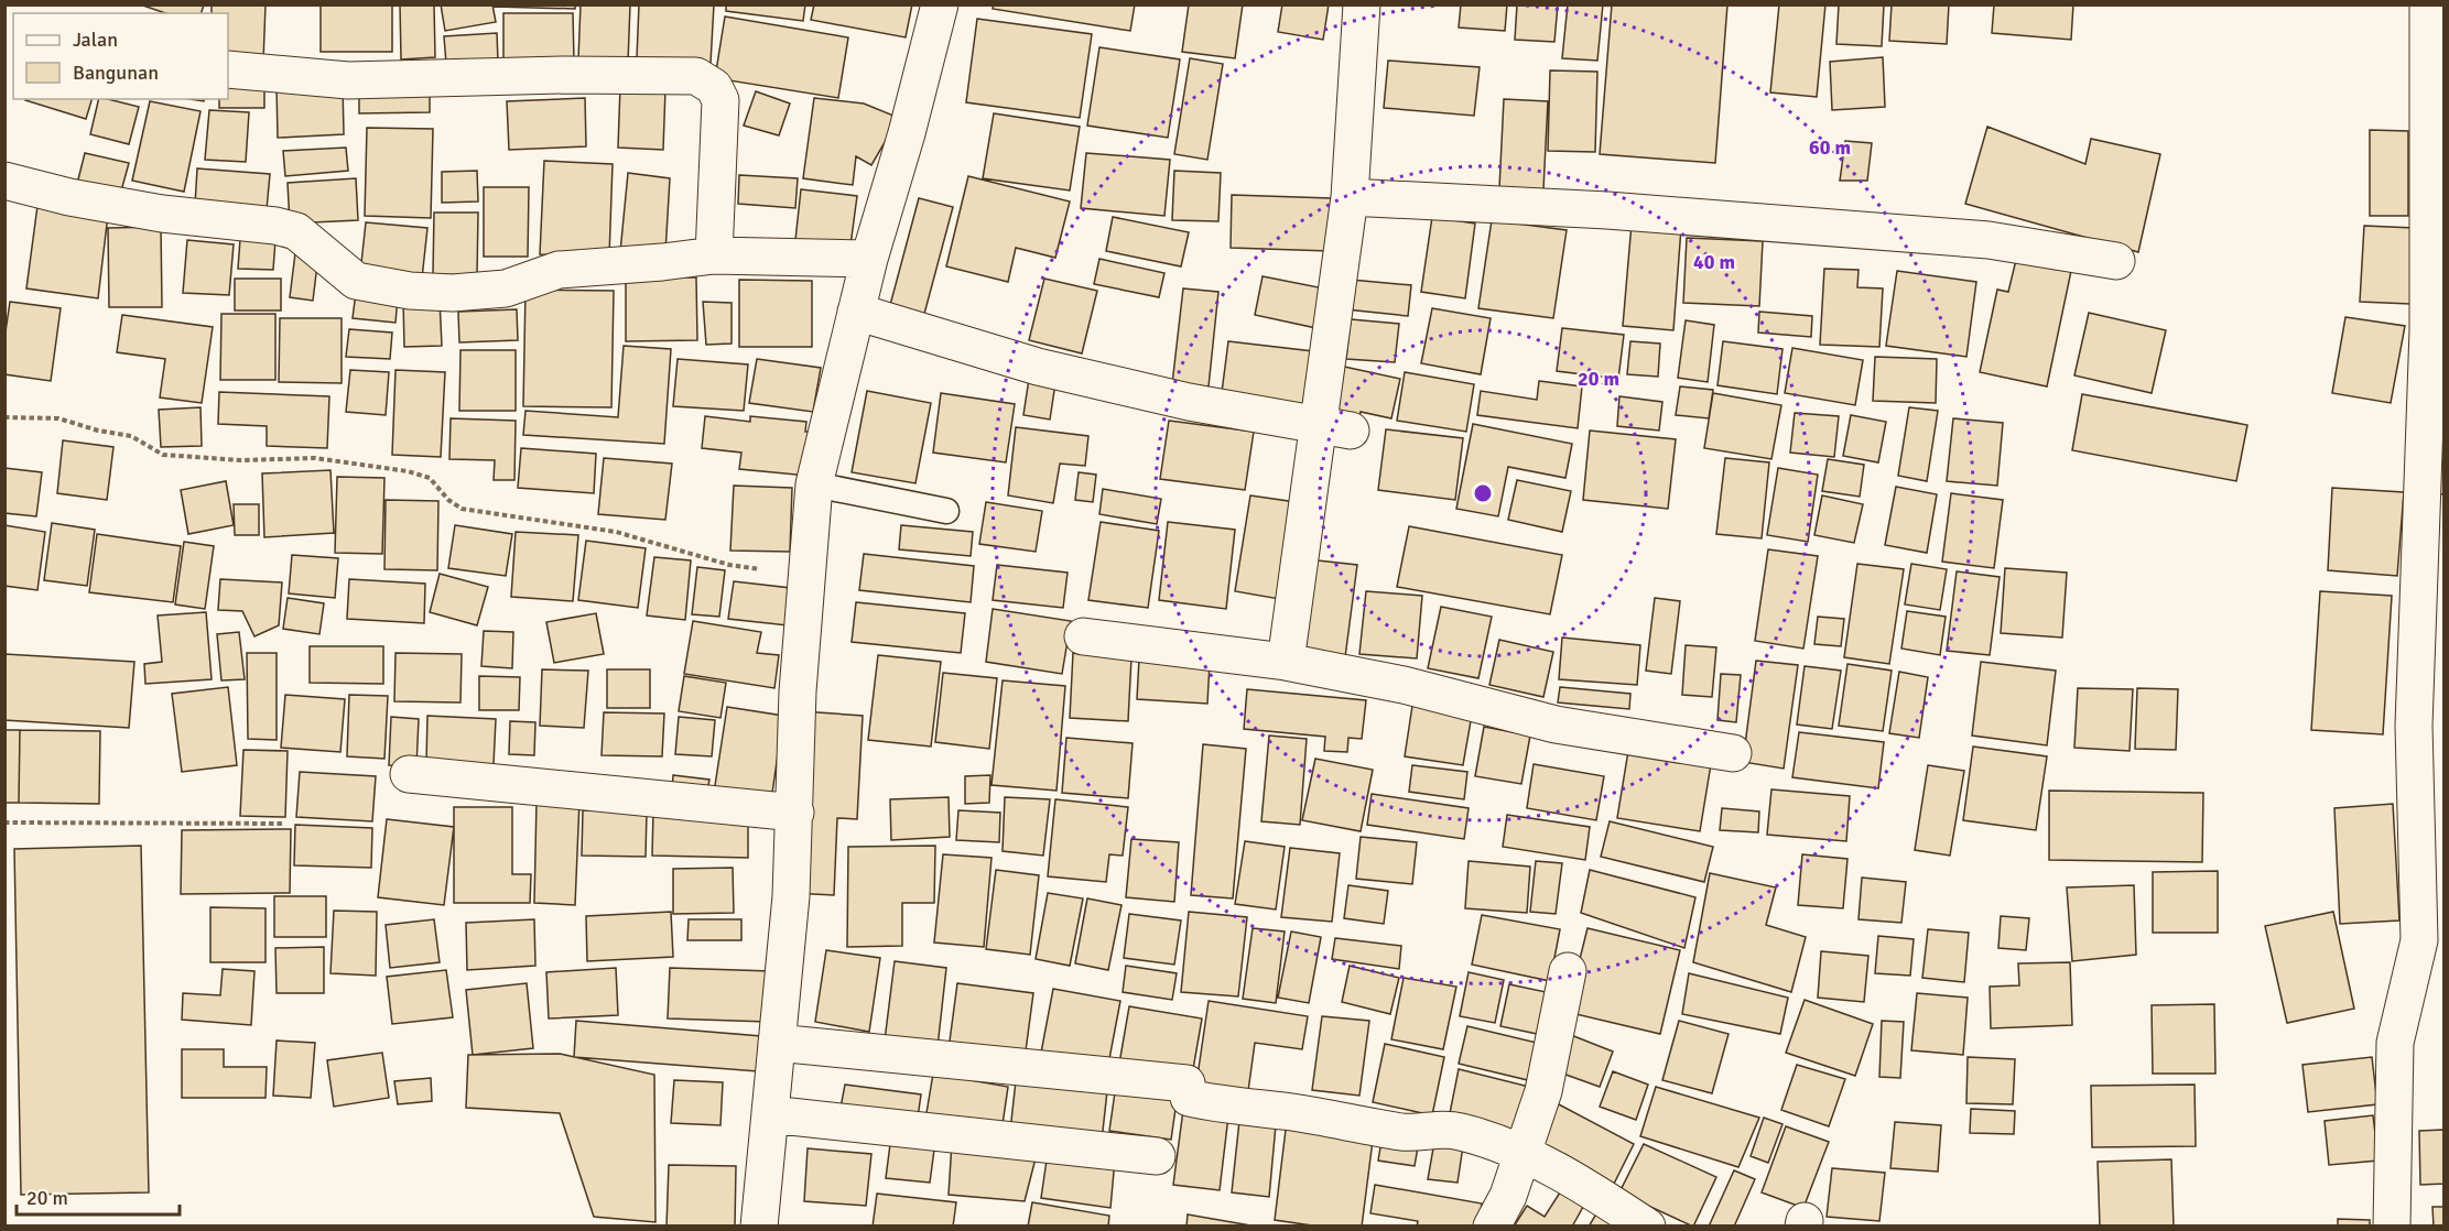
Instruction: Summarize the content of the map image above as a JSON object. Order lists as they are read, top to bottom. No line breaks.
{"legend":["Jalan","Bangunan"],"scale_bar":"20 m","rings":["60 m","40 m","20 m"]}
